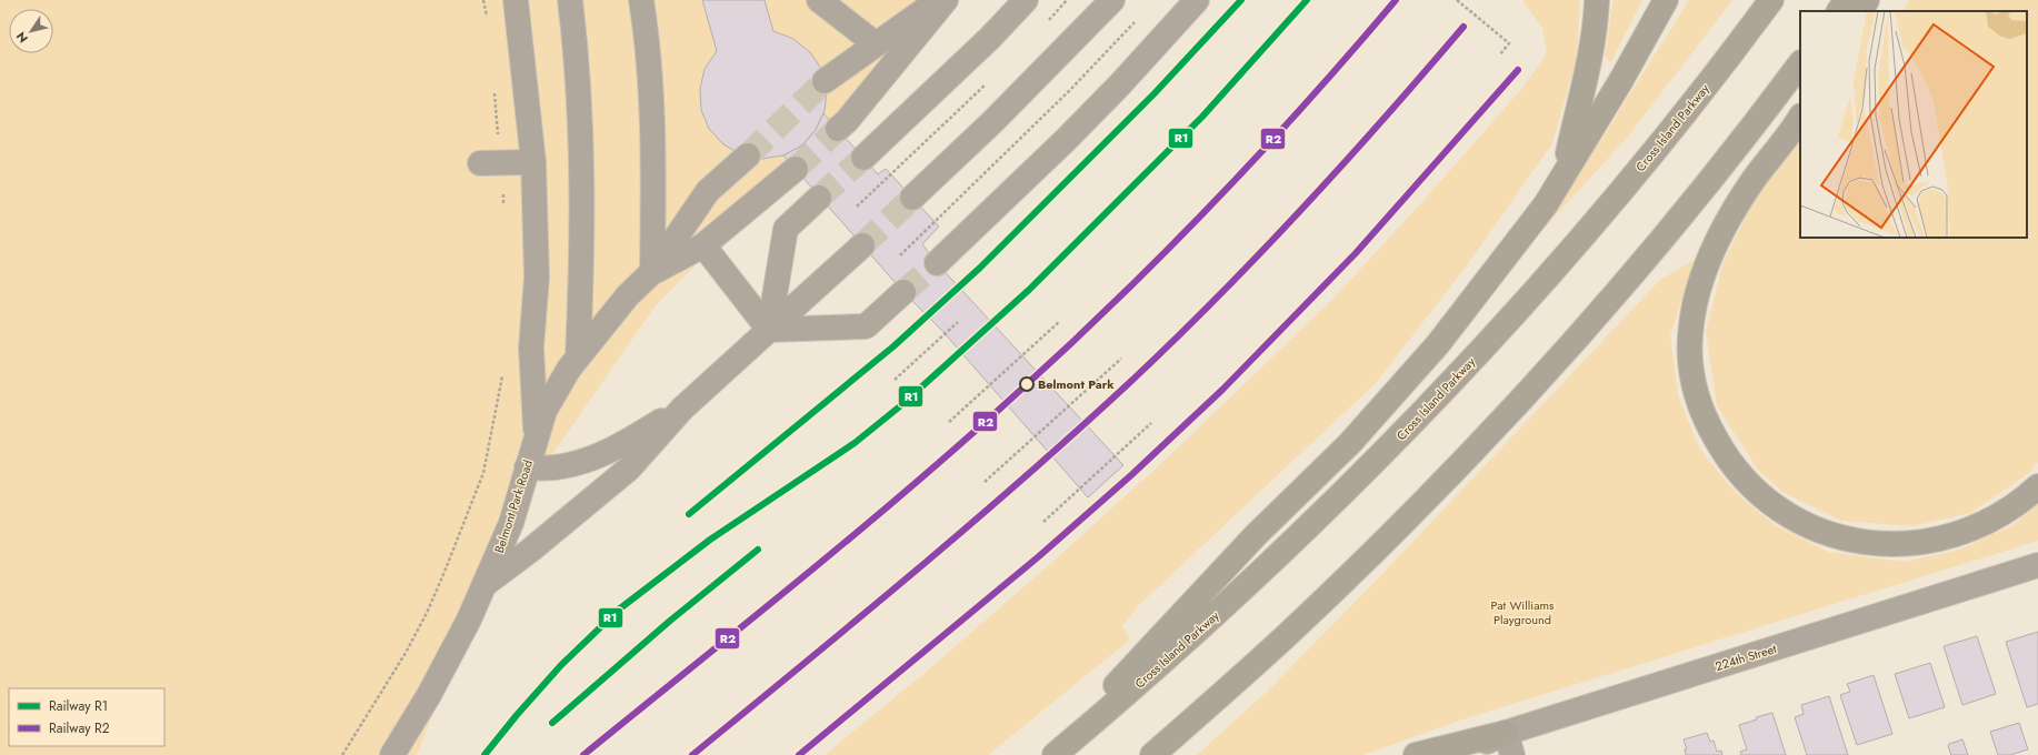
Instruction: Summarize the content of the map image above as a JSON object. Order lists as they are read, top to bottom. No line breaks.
{"streets":{"highway":["Cross Island Parkway"],"street":["Belmont Park Road","224th Street"]},"parks":["Pat Williams Playground"],"places":["Belmont Park"],"lines":["rail line R1","rail line R2"],"legend":["Railway R1","Railway R2"],"north":"bottom left"}
